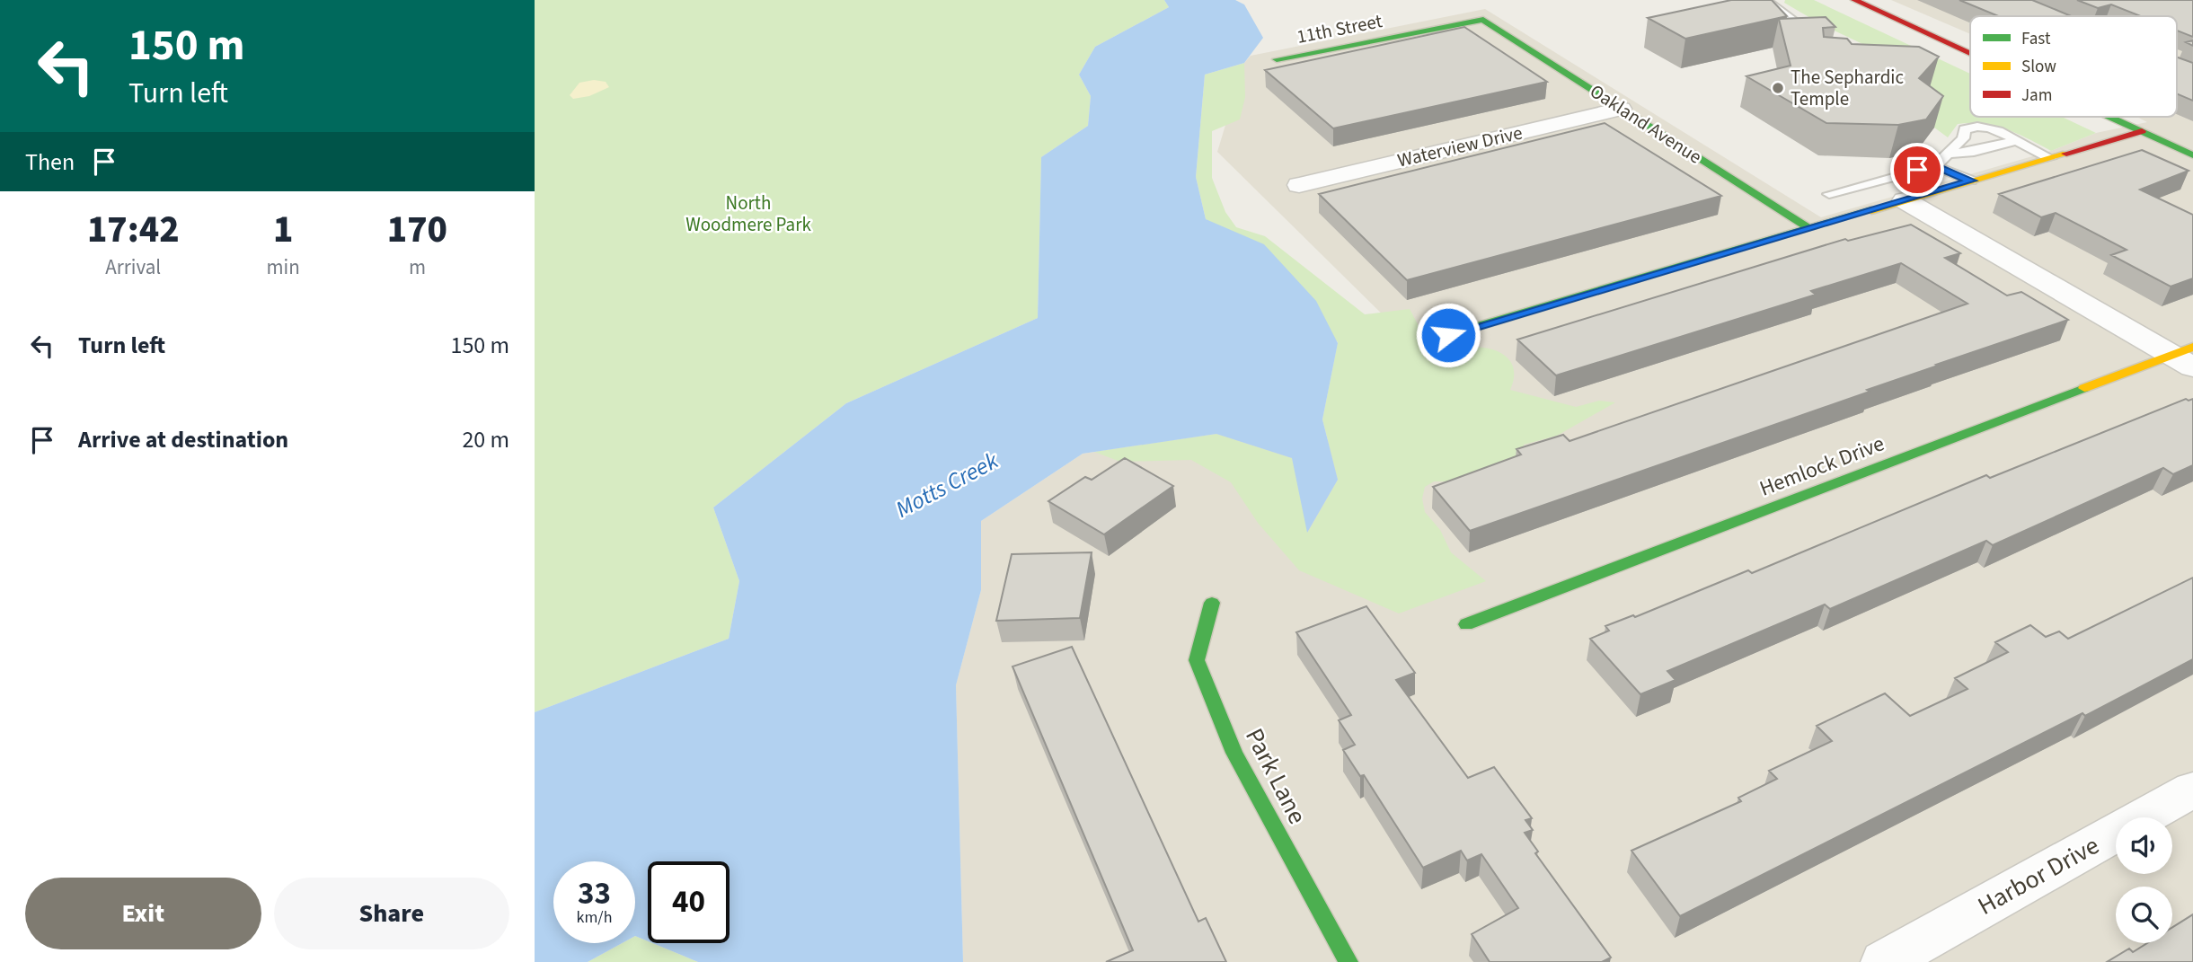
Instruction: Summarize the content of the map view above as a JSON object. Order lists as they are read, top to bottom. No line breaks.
{"streets":{"street":["11th Street","Oakland Avenue","Waterview Drive","Hemlock Drive","Park Lane","Harbor Drive"]},"crossings":[["11th Street","Oakland Avenue"],["Oakland Avenue","Waterview Drive"]],"water":["Motts Creek"],"parks":["North Woodmere Park"],"places":["The Sephardic Temple"],"legend":["Fast","Slow","Jam"],"page":{"turn":["150 m","Turn left"],"then":"Then","eta":["17:42","Arrival","1","min","170","m"],"list":[{"name":"Turn left","value":"150 m"},{"name":"Arrive at destination","value":"20 m"}],"speed":"33 km/h","limit":"40","buttons":["Exit","Share"]}}
